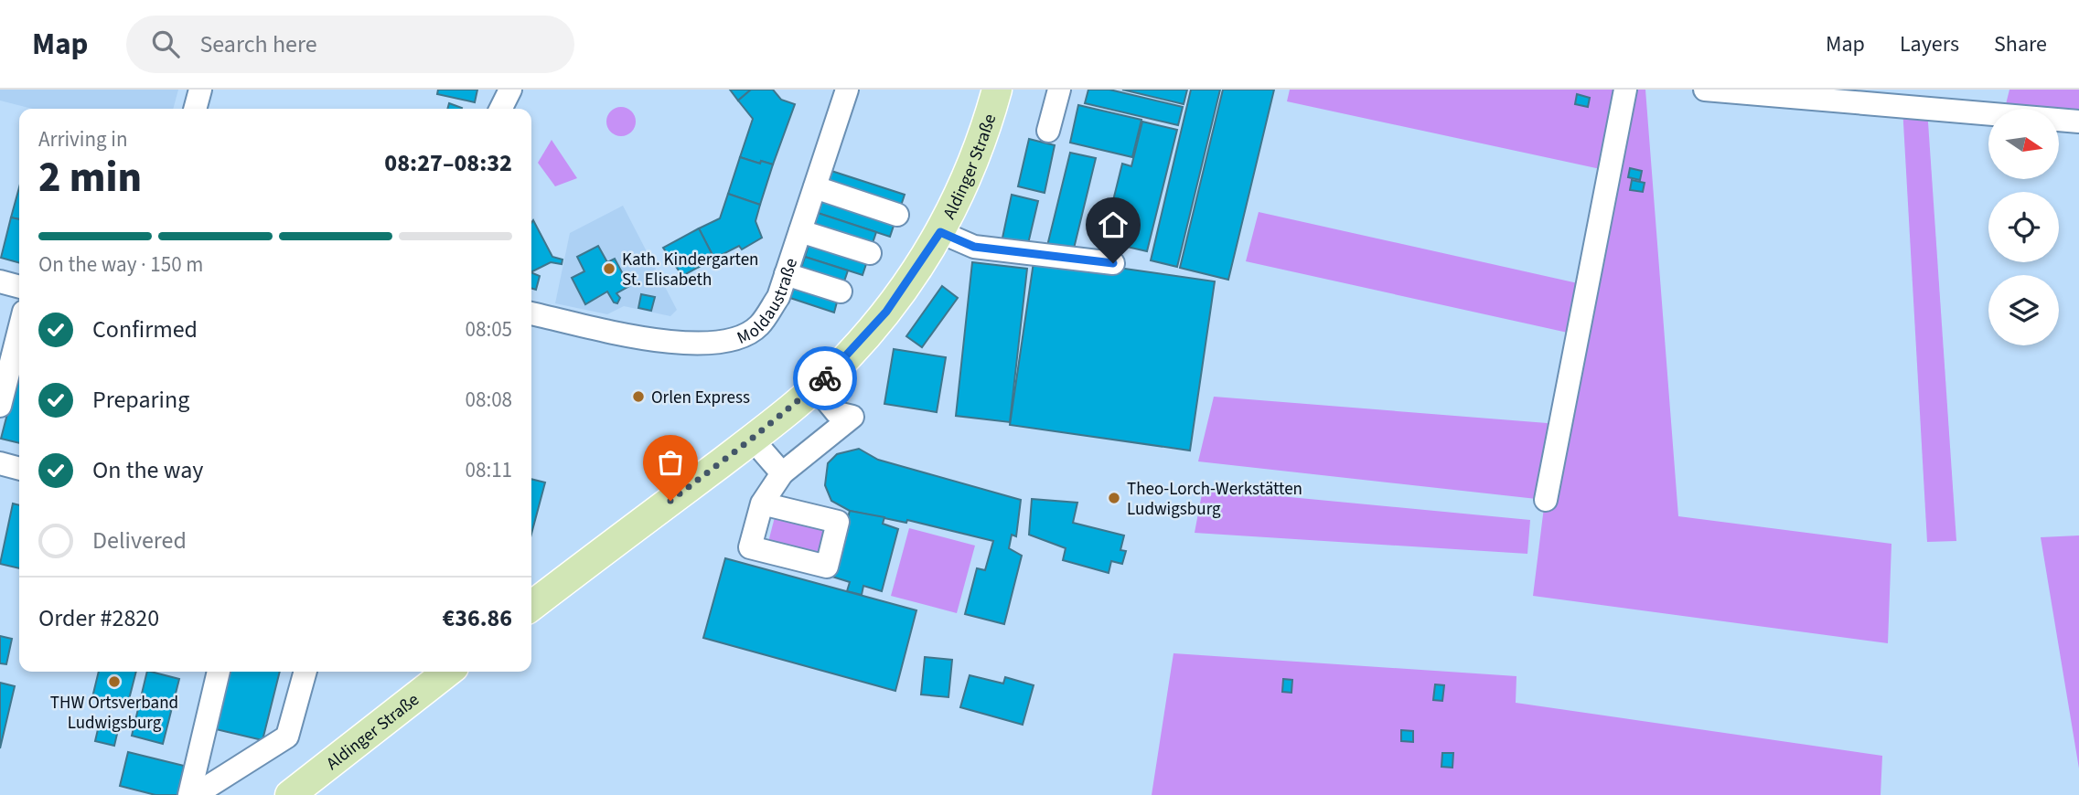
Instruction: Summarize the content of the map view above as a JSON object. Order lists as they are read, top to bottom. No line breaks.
{"streets":{"main road":["Aldinger Straße"],"street":["Moldaustraße"]},"places":["Kath. Kindergarten St. Elisabeth","Orlen Express","Theo-Lorch-Werkstätten Ludwigsburg","THW Ortsverband Ludwigsburg"],"north":"right","page":{"header":"Map","search":"Search here","nav":["Map","Layers","Share"],"heading":["2 min","Arriving in","08:27–08:32"],"panel":["Order #2820","€36.86"],"bar":"On the way · 150 m","list":[["Confirmed","08:05"],["Preparing","08:08"],["On the way","08:11"],"Delivered"]}}
